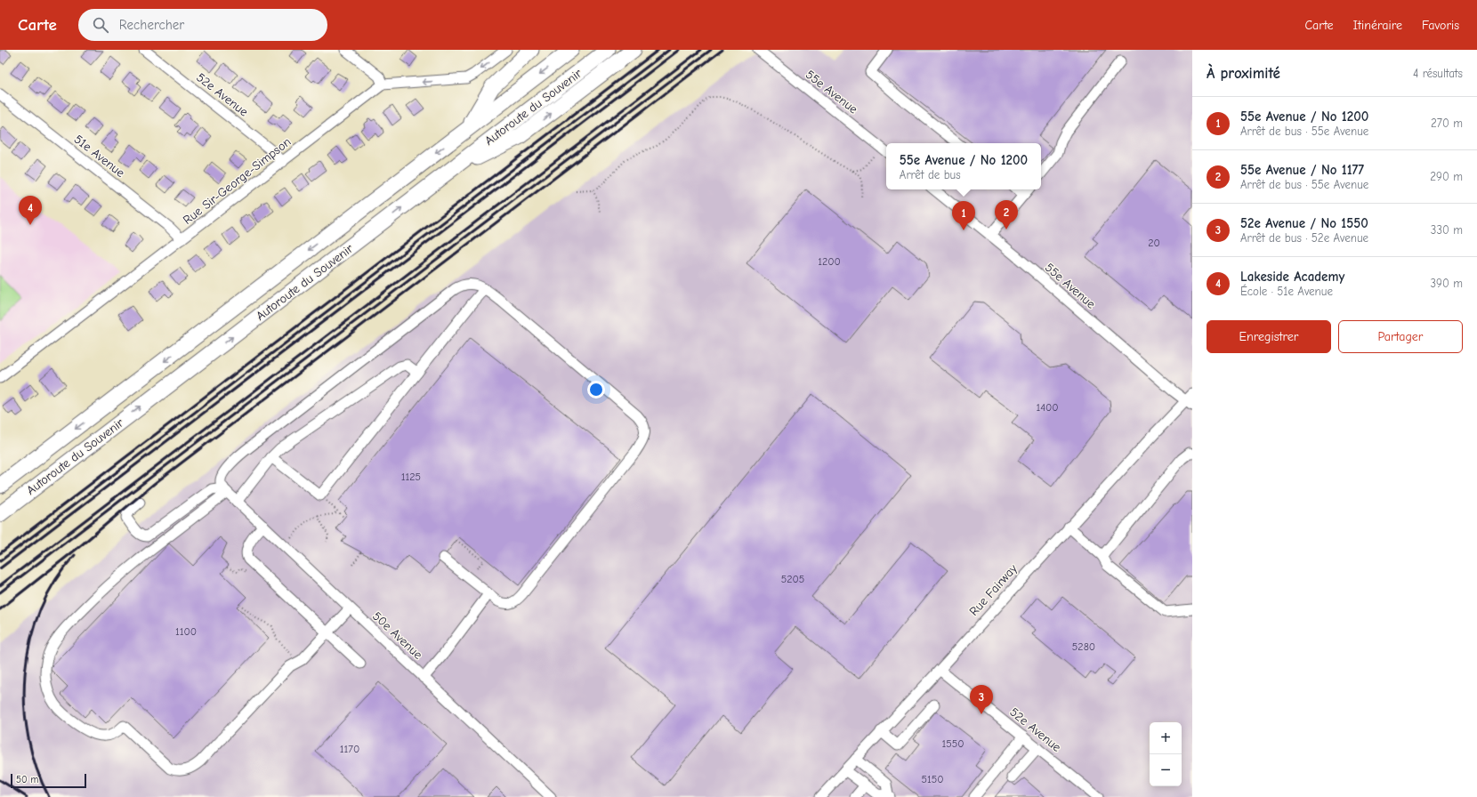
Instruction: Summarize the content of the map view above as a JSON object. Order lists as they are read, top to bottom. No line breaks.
{"streets":{"highway":["Autoroute du Souvenir"],"street":["55e Avenue","52e Avenue","51e Avenue","Rue Sir-George-Simpson","Rue Fairway","50e Avenue"]},"crossings":[["55e Avenue","Rue Fairway"],["52e Avenue","Rue Sir-George-Simpson"],["52e Avenue","Rue Fairway"],["51e Avenue","Rue Sir-George-Simpson"]],"house_numbers":["20","1200","1400","1125","5205","1100","5280","1550","1170","5150"],"scale_bar":"50 m","page":{"header":"Carte","search":"Rechercher","nav":["Carte","Itinéraire","Favoris"],"heading":["À proximité","4 résultats"],"list":[{"mark":"1","name":"55e Avenue / No 1200","note":"Arrêt de bus · 55e Avenue","value":"270 m"},{"mark":"2","name":"55e Avenue / No 1177","note":"Arrêt de bus · 55e Avenue","value":"290 m"},{"mark":"3","name":"52e Avenue / No 1550","note":"Arrêt de bus · 52e Avenue","value":"330 m"},{"mark":"4","name":"Lakeside Academy","note":"École · 51e Avenue","value":"390 m"}],"popup":["55e Avenue / No 1200","Arrêt de bus"],"pins":["4","2","1","3"],"buttons":["Enregistrer","Partager"],"map_buttons":["+","−"],"scale":"50 m"}}
